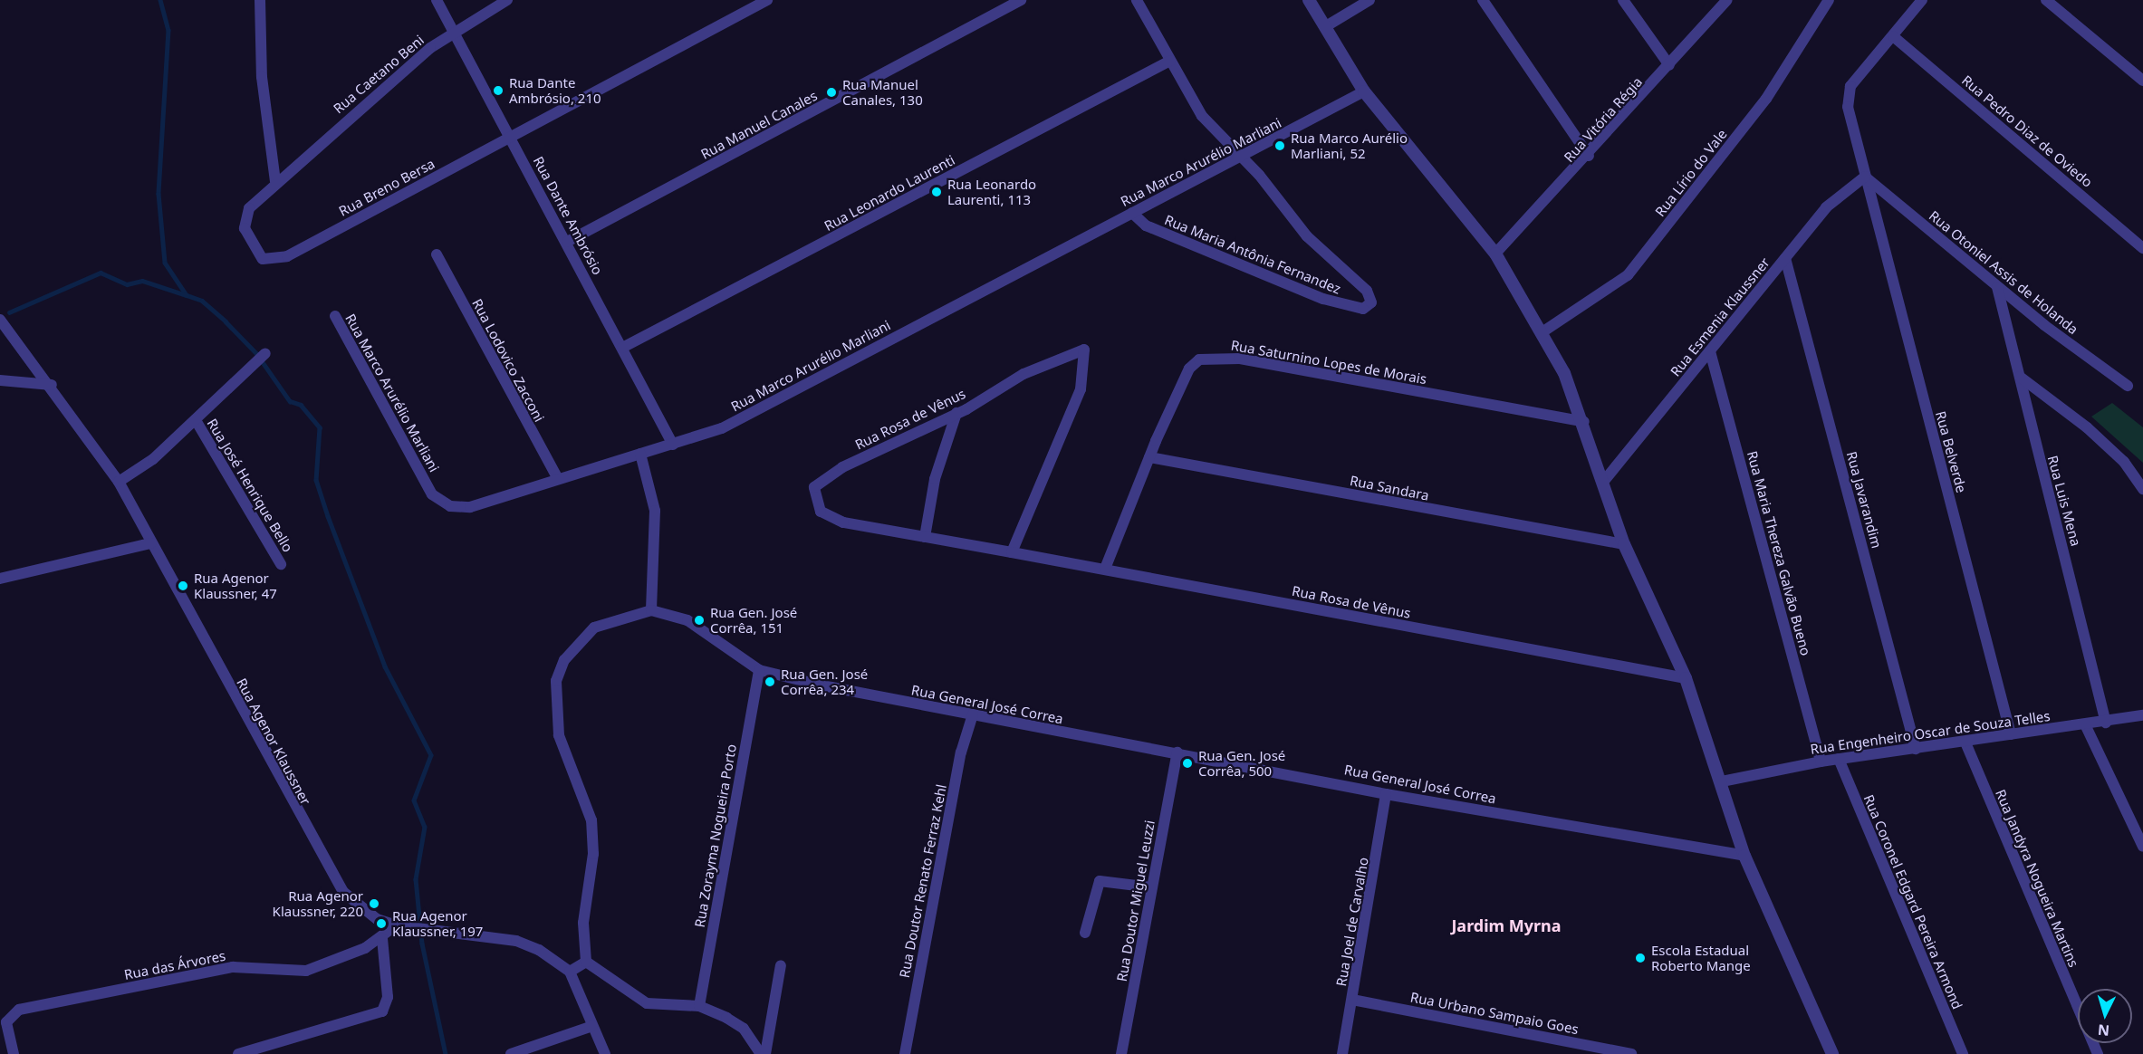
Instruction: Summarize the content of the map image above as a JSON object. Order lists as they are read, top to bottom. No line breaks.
{"streets":{"street":["Rua Caetano Beni","Rua Vitória Régia","Rua Manuel Canales","Rua Pedro Diaz de Oviedo","Rua Marco Arurélio Marliani","Rua Lírio do Vale","Rua Breno Bersa","Rua Leonardo Laurenti","Rua Dante Ambrósio","Rua Maria Antônia Fernandez","Rua Otoniel Assis de Holanda","Rua Esmenia Klaussner","Rua Lodovico Zacconi","Rua Saturnino Lopes de Morais","Rua Rosa de Vênus","Rua Belverde","Rua José Henrique Bello","Rua Sandara","Rua Javarandim","Rua Luis Mena","Rua Maria Thereza Galvão Bueno","Rua General José Correa","Rua Engenheiro Oscar de Souza Telles","Rua Agenor Klaussner","Rua Zorayma Nogueira Porto","Rua Jandyra Nogueira Martins","Rua Doutor Renato Ferraz Kehl","Rua Doutor Miguel Leuzzi","Rua Coronel Edgard Pereira Armond","Rua Joel de Carvalho","Rua das Árvores","Rua Urbano Sampaio Goes"]},"crossings":[["Rua Caetano Beni","Rua Breno Bersa"],["Rua Caetano Beni","Rua Dante Ambrósio"],["Rua Manuel Canales","Rua Dante Ambrósio"],["Rua Pedro Diaz de Oviedo","Rua Belverde"],["Rua Marco Arurélio Marliani","Rua Dante Ambrósio"],["Rua Marco Arurélio Marliani","Rua Maria Antônia Fernandez"],["Rua Marco Arurélio Marliani","Rua Lodovico Zacconi"],["Rua Breno Bersa","Rua Dante Ambrósio"],["Rua Leonardo Laurenti","Rua Dante Ambrósio"],["Rua Otoniel Assis de Holanda","Rua Esmenia Klaussner"],["Rua Otoniel Assis de Holanda","Rua Belverde"],["Rua Otoniel Assis de Holanda","Rua Luis Mena"],["Rua Esmenia Klaussner","Rua Belverde"],["Rua Esmenia Klaussner","Rua Javarandim"],["Rua Esmenia Klaussner","Rua Maria Thereza Galvão Bueno"],["Rua Saturnino Lopes de Morais","Rua Rosa de Vênus"],["Rua Saturnino Lopes de Morais","Rua Sandara"],["Rua Belverde","Rua Engenheiro Oscar de Souza Telles"],["Rua Javarandim","Rua Engenheiro Oscar de Souza Telles"],["Rua Luis Mena","Rua Engenheiro Oscar de Souza Telles"],["Rua Maria Thereza Galvão Bueno","Rua Engenheiro Oscar de Souza Telles"],["Rua General José Correa","Rua Zorayma Nogueira Porto"],["Rua General José Correa","Rua Doutor Renato Ferraz Kehl"],["Rua General José Correa","Rua Doutor Miguel Leuzzi"],["Rua General José Correa","Rua Joel de Carvalho"],["Rua Engenheiro Oscar de Souza Telles","Rua Jandyra Nogueira Martins"],["Rua Engenheiro Oscar de Souza Telles","Rua Coronel Edgard Pereira Armond"],["Rua Agenor Klaussner","Rua das Árvores"],["Rua Joel de Carvalho","Rua Urbano Sampaio Goes"]],"districts":["Jardim Myrna"],"places":["Rua Dante Ambrósio, 210","Rua Manuel Canales, 130","Rua Marco Aurélio Marliani, 52","Rua Leonardo Laurenti, 113","Rua Agenor Klaussner, 47","Rua Gen. José Corrêa, 151","Rua Gen. José Corrêa, 234","Rua Gen. José Corrêa, 500","Rua Agenor Klaussner, 220","Rua Agenor Klaussner, 197","Escola Estadual Roberto Mange"],"north":"bottom"}
